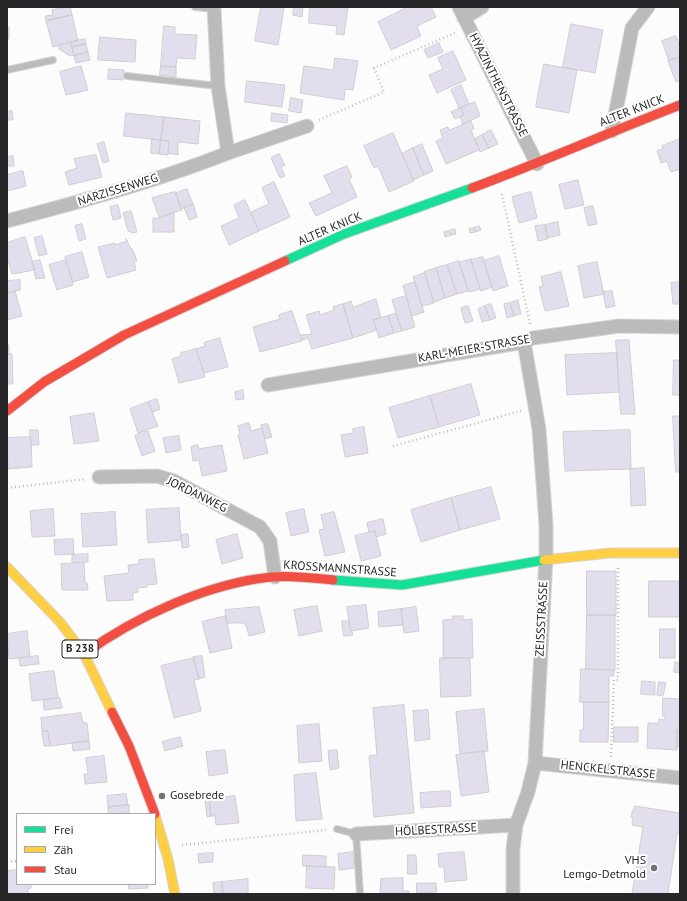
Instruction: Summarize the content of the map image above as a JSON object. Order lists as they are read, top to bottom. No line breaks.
{"streets":{"street":["HYAZINTHENSTRASSE","ALTER KNICK","NARZISSENWEG","KARL-MEIER-STRASSE","JORDANWEG","KROSSMANNSTRASSE","ZEISSSTRASSE","B 238","HENCKELSTRASSE","HÖLBESTRASSE"]},"crossings":[["HYAZINTHENSTRASSE","ALTER KNICK"],["KARL-MEIER-STRASSE","ZEISSSTRASSE"],["JORDANWEG","KROSSMANNSTRASSE"],["KROSSMANNSTRASSE","ZEISSSTRASSE"],["KROSSMANNSTRASSE","B 238"],["ZEISSSTRASSE","HENCKELSTRASSE"],["ZEISSSTRASSE","HÖLBESTRASSE"]],"places":["Gosebrede","VHS Lemgo-Detmold"],"legend":["Frei","Zäh","Stau"]}
